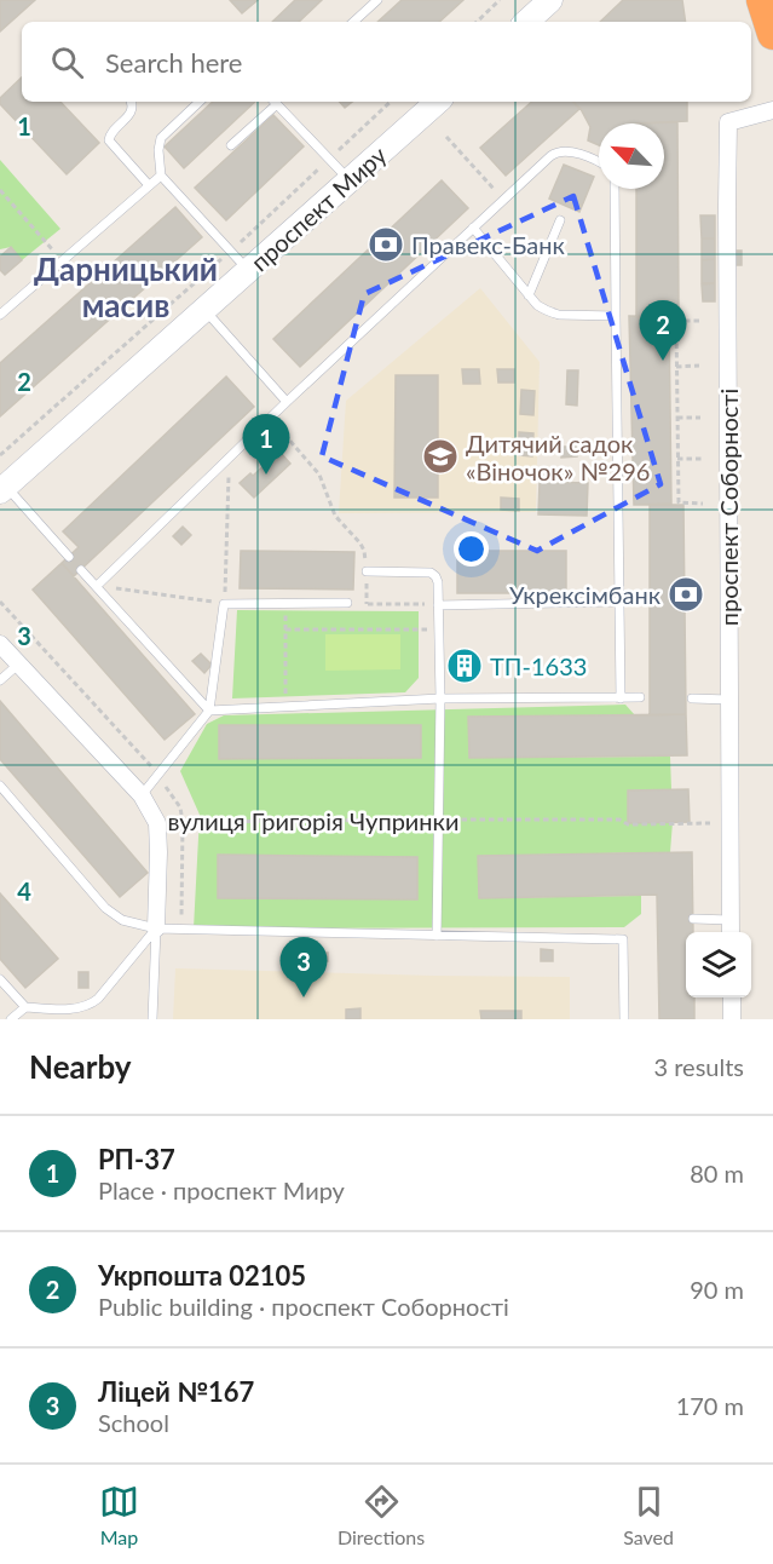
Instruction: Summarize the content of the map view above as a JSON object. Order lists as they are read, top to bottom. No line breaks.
{"streets":{"main road":["проспект Миру"],"street":["проспект Соборності","вулиця Григорія Чупринки"]},"districts":["Дарницький масив"],"places":{"bank":["Правекс-Банк","Укрексімбанк"],"school or university":["Дитячий садок «Віночок» №296"],"building":["ТП-1633"]},"north":"top left","page":{"search":"Search here","pins":["2","1","3"],"heading":["Nearby","3 results"],"list":[{"mark":"1","name":"РП-37","note":"Place · проспект Миру","value":"80 m"},{"mark":"2","name":"Укрпошта 02105","note":"Public building · проспект Соборності","value":"90 m"},{"mark":"3","name":"Ліцей №167","note":"School","value":"170 m"}],"nav":["Map","Directions","Saved"]},"grid":{"rows":["1","2","3","4"]}}
